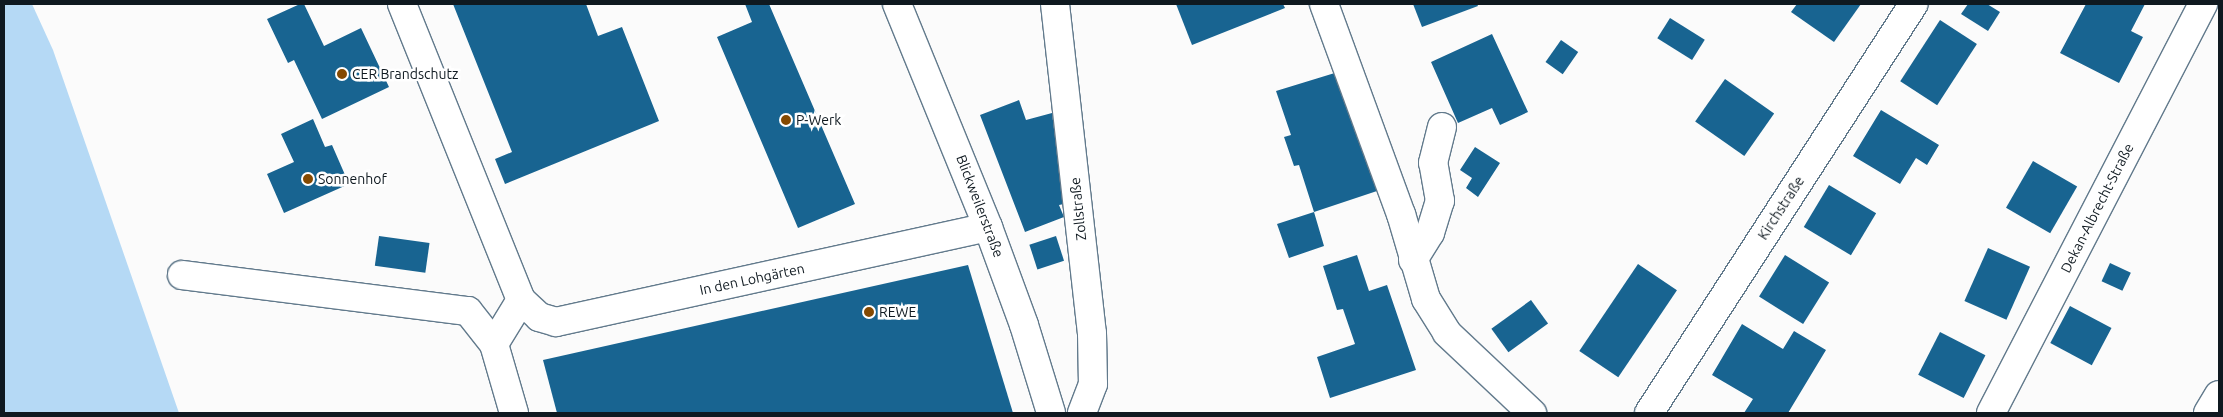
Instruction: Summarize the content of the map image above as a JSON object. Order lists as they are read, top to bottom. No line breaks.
{"streets":{"street":["Blickweilerstraße","Kirchstraße","Dekan-Albrecht-Straße","Zollstraße","In den Lohgärten"]},"crossings":[["Blickweilerstraße","In den Lohgärten"]],"places":["CER Brandschutz","P-Werk","Sonnenhof","REWE"]}
